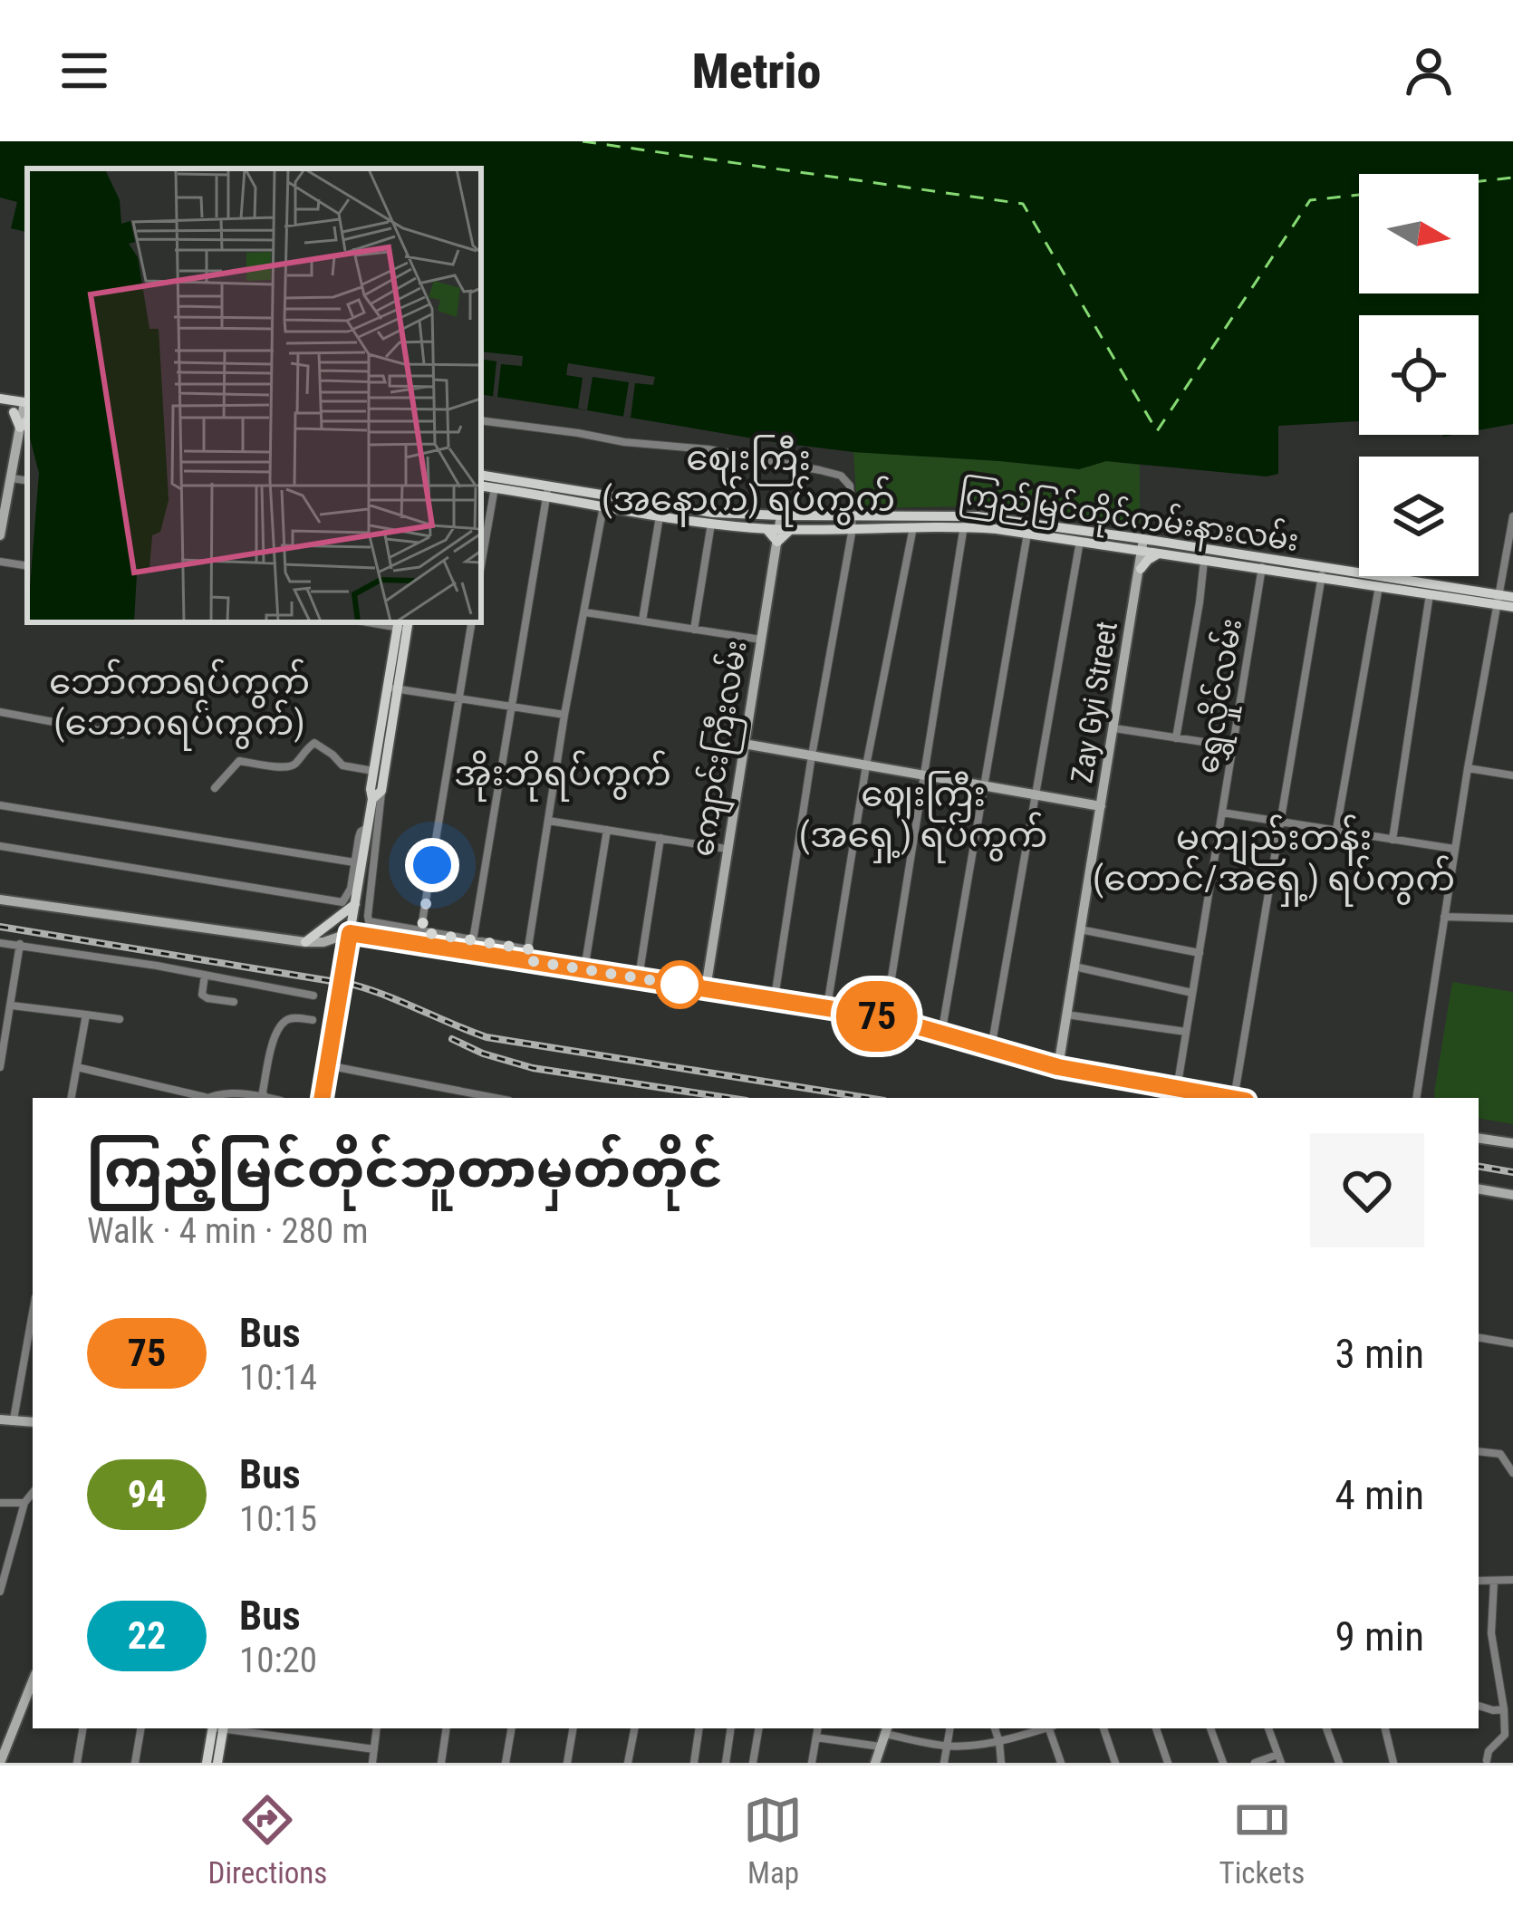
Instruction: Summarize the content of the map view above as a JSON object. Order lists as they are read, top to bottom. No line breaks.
{"streets":{"main road":["ကြည်မြင်တိုင်ကမ်းနားလမ်း","Zay Gyi Street","ကျောင်းကြီးလမ်း"],"street":["ရွှေလှိုင်လမ်း"]},"crossings":[["ကြည်မြင်တိုင်ကမ်းနားလမ်း","ရွှေလှိုင်လမ်း"],["ကြည်မြင်တိုင်ကမ်းနားလမ်း","ကျောင်းကြီးလမ်း"]],"districts":["ဈေးကြီး (အနောက်) ရပ်ကွက်","ဘော်ကာရပ်ကွက် (ဘောဂရပ်ကွက်)","အိုးဘိုရပ်ကွက်","ဈေးကြီး (အရှေ့) ရပ်ကွက်","မကျည်းတန်း (တောင်/အရှေ့) ရပ်ကွက်"],"lines":["bus line 75"],"north":"right","page":{"header":"Metrio","on_map":"75","heading":["ကြည့်မြင်တိုင်ဘူတာမှတ်တိုင်","Walk · 4 min · 280 m"],"list":[{"mark":"75","name":"Bus","note":"10:14","value":"3 min"},{"mark":"94","name":"Bus","note":"10:15","value":"4 min"},{"mark":"22","name":"Bus","note":"10:20","value":"9 min"}],"tabs":["Directions","Map","Tickets"]}}
